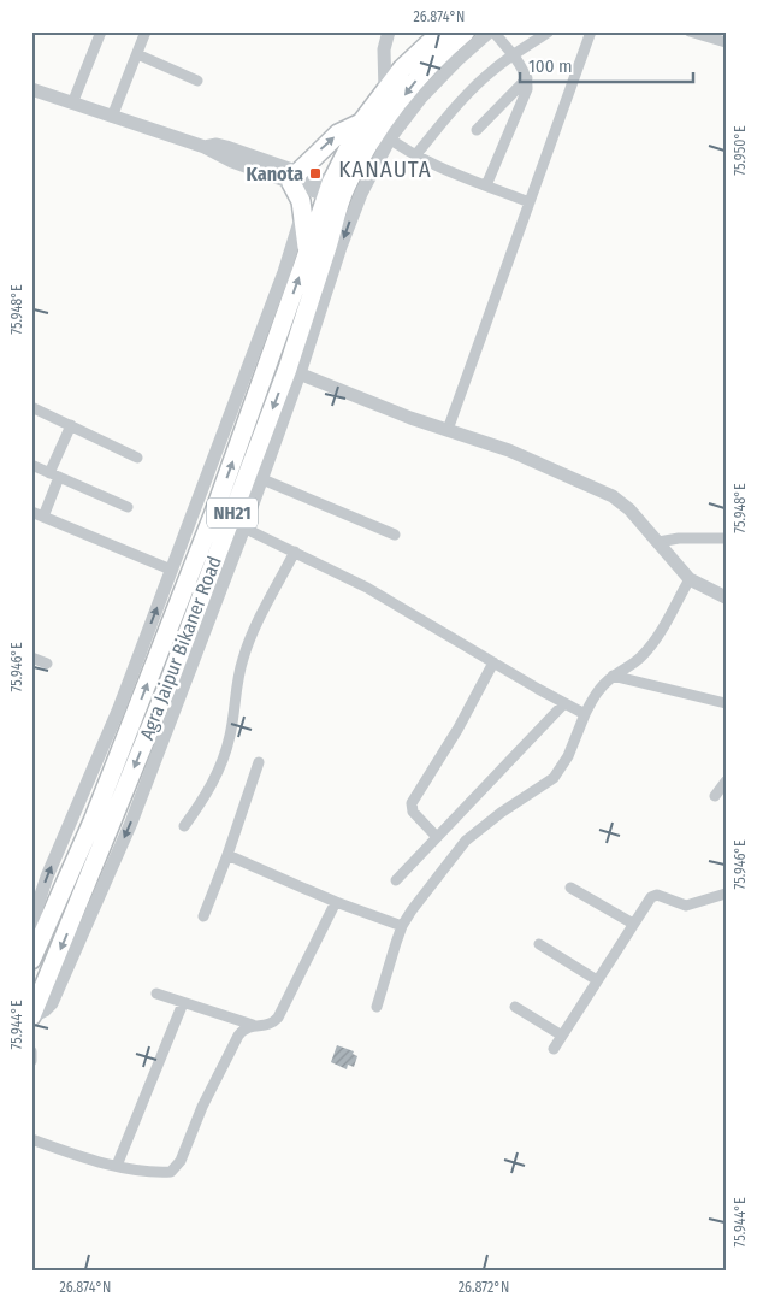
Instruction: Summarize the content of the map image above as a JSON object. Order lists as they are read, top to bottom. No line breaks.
{"streets":{"highway":["NH21","Agra Jaipur Bikaner Road"]},"districts":["KANAUTA"],"places":{"transit":["Kanota"]},"scale_bar":"100 m","coordinates":["26.874°N","75.950°E","75.948°E","75.946°E","75.944°E","26.872°N"]}
